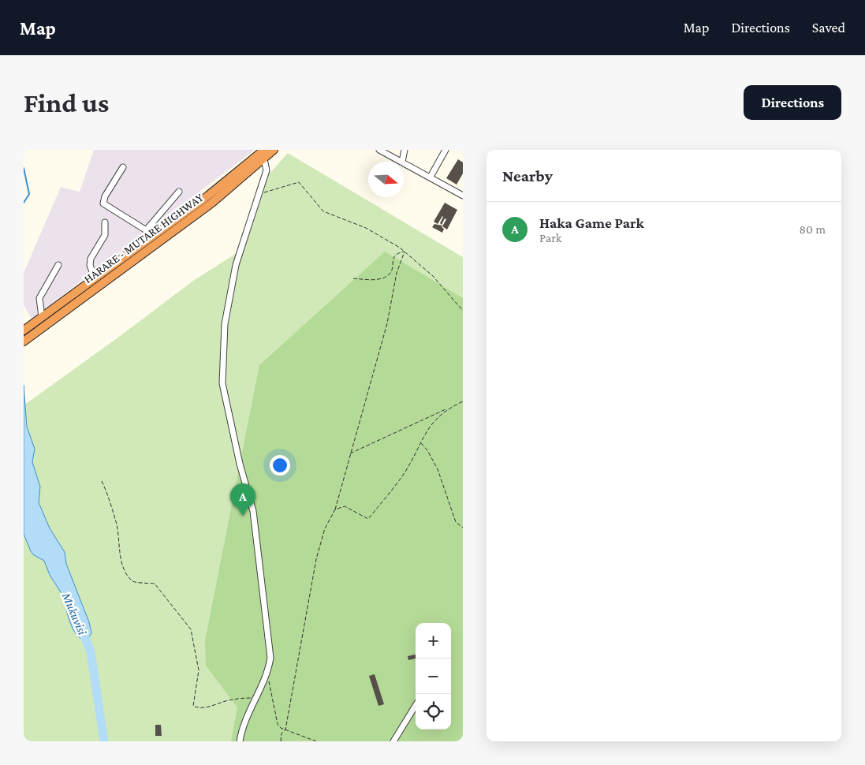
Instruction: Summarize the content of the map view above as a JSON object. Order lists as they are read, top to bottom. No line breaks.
{"streets":{"highway":["HARARE - MUTARE HIGHWAY"]},"water":["Mukuvisi"],"north":"right","page":{"header":"Map","nav":["Map","Directions","Saved"],"buttons":"Directions","title":"Find us","heading":"Nearby","list":[{"mark":"A","name":"Haka Game Park","note":"Park","value":"80 m"}],"pins":"A","map_buttons":["+","−"]}}
